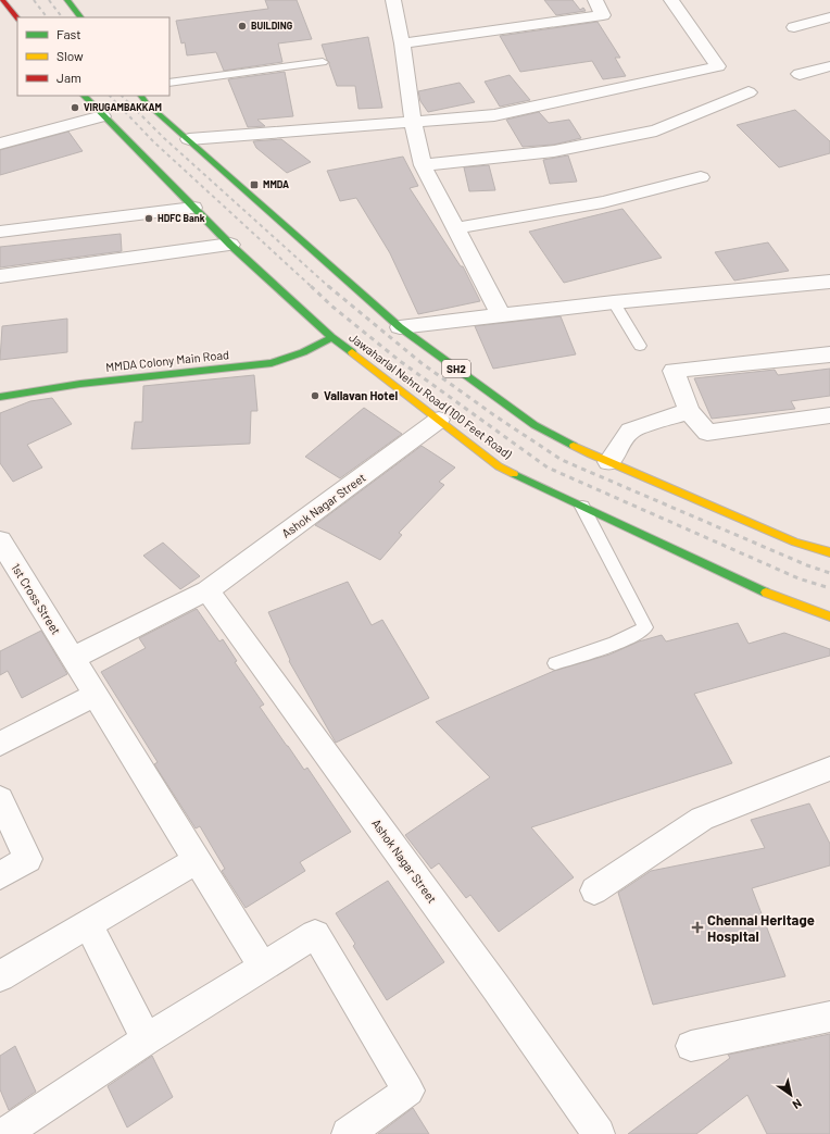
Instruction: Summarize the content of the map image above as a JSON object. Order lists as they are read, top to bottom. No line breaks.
{"streets":{"main road":["MMDA Colony Main Road","SH2","Jawaharlal Nehru Road (100 Feet Road)"],"street":["Ashok Nagar Street","1st Cross Street"]},"crossings":[["MMDA Colony Main Road","Jawaharlal Nehru Road (100 Feet Road)"],["Jawaharlal Nehru Road (100 Feet Road)","Ashok Nagar Street"],["Ashok Nagar Street","1st Cross Street"]],"places":{"other":["BUILDING","VIRUGAMBAKKAM","HDFC Bank","Vallavan Hotel"],"transit":["MMDA"],"health":["Chennai Heritage Hospital"]},"legend":["Fast","Slow","Jam"],"north":"bottom right"}
